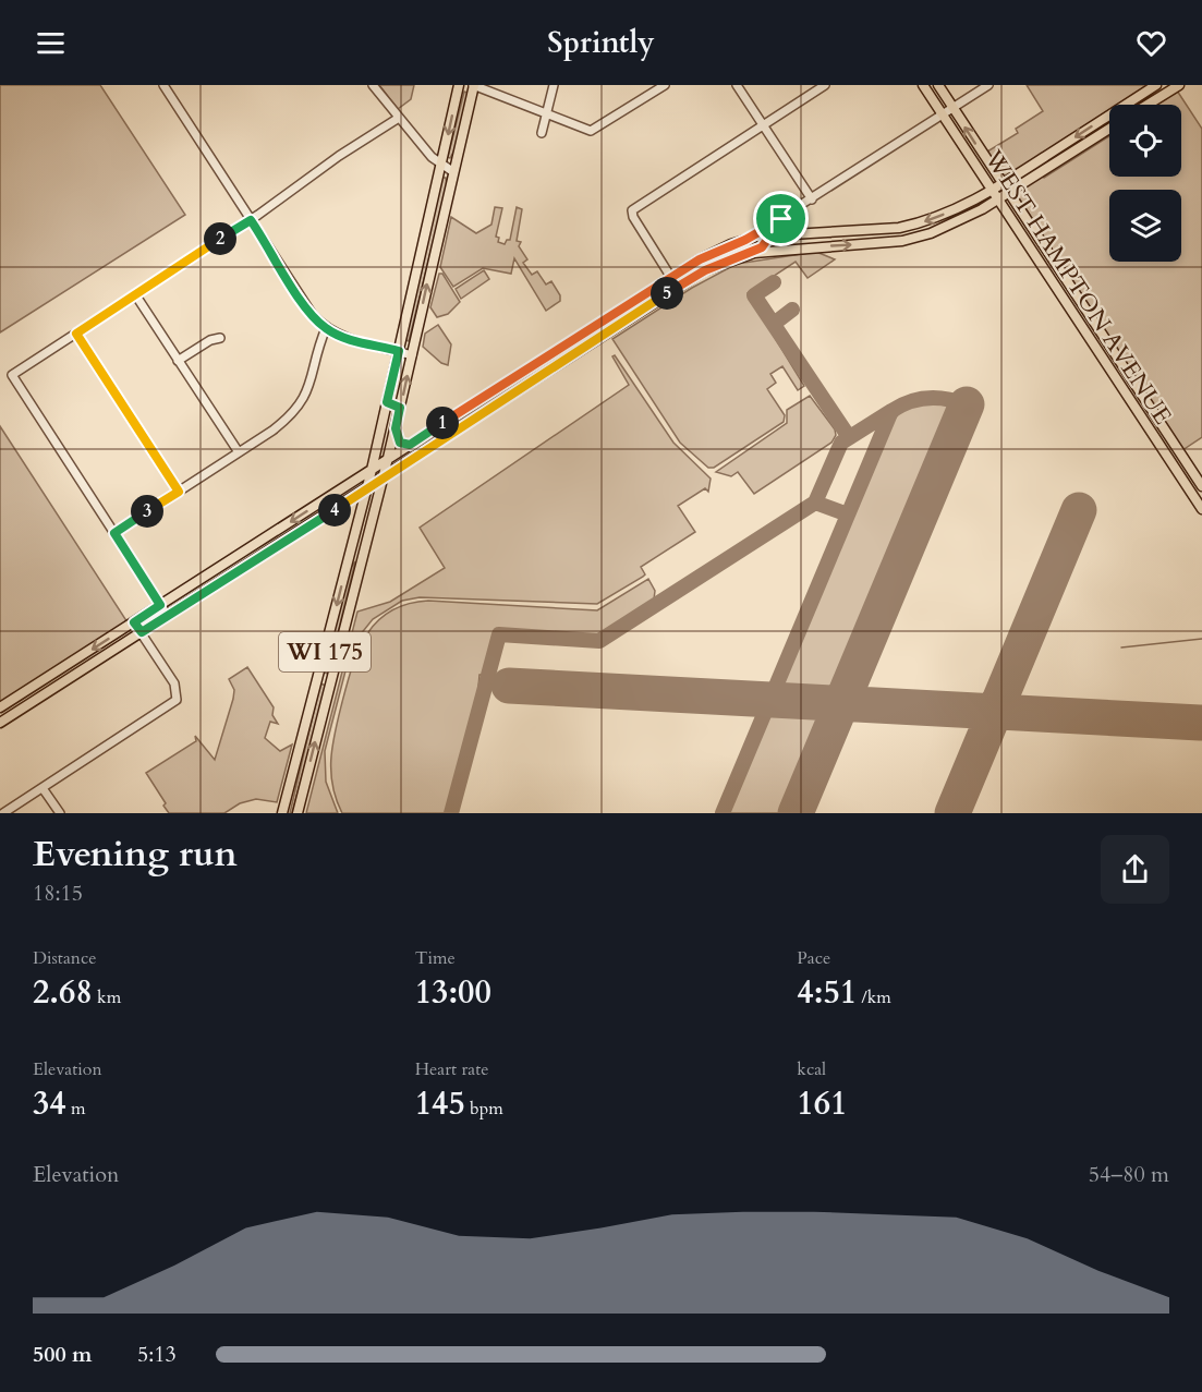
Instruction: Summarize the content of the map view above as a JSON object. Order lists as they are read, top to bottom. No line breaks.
{"streets":{"main road":["WEST HAMPTON AVENUE","WI 175"]},"page":{"header":"Sprintly","pins":["2","5","1","4","3"],"heading":["Evening run","18:15"],"stats":[["Distance","2.68 km"],["Time","13:00"],["Pace","4:51 /km"],["Elevation","34 m"],["Heart rate","145 bpm"],["kcal","161"]],"chart":["Elevation","54–80 m"],"list":[{"name":"500 m","note":"5:13"}]}}
